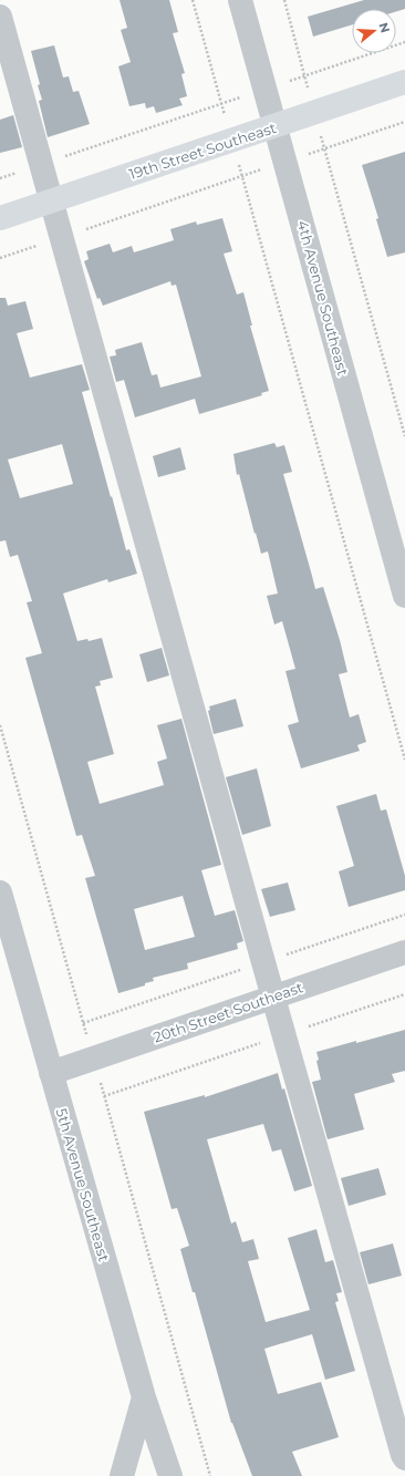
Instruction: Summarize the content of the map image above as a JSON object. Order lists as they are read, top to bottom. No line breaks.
{"streets":{"main road":["19th Street Southeast"],"street":["4th Avenue Southeast","20th Street Southeast","5th Avenue Southeast"]},"crossings":[["19th Street Southeast","4th Avenue Southeast"],["20th Street Southeast","5th Avenue Southeast"]],"north":"right"}
